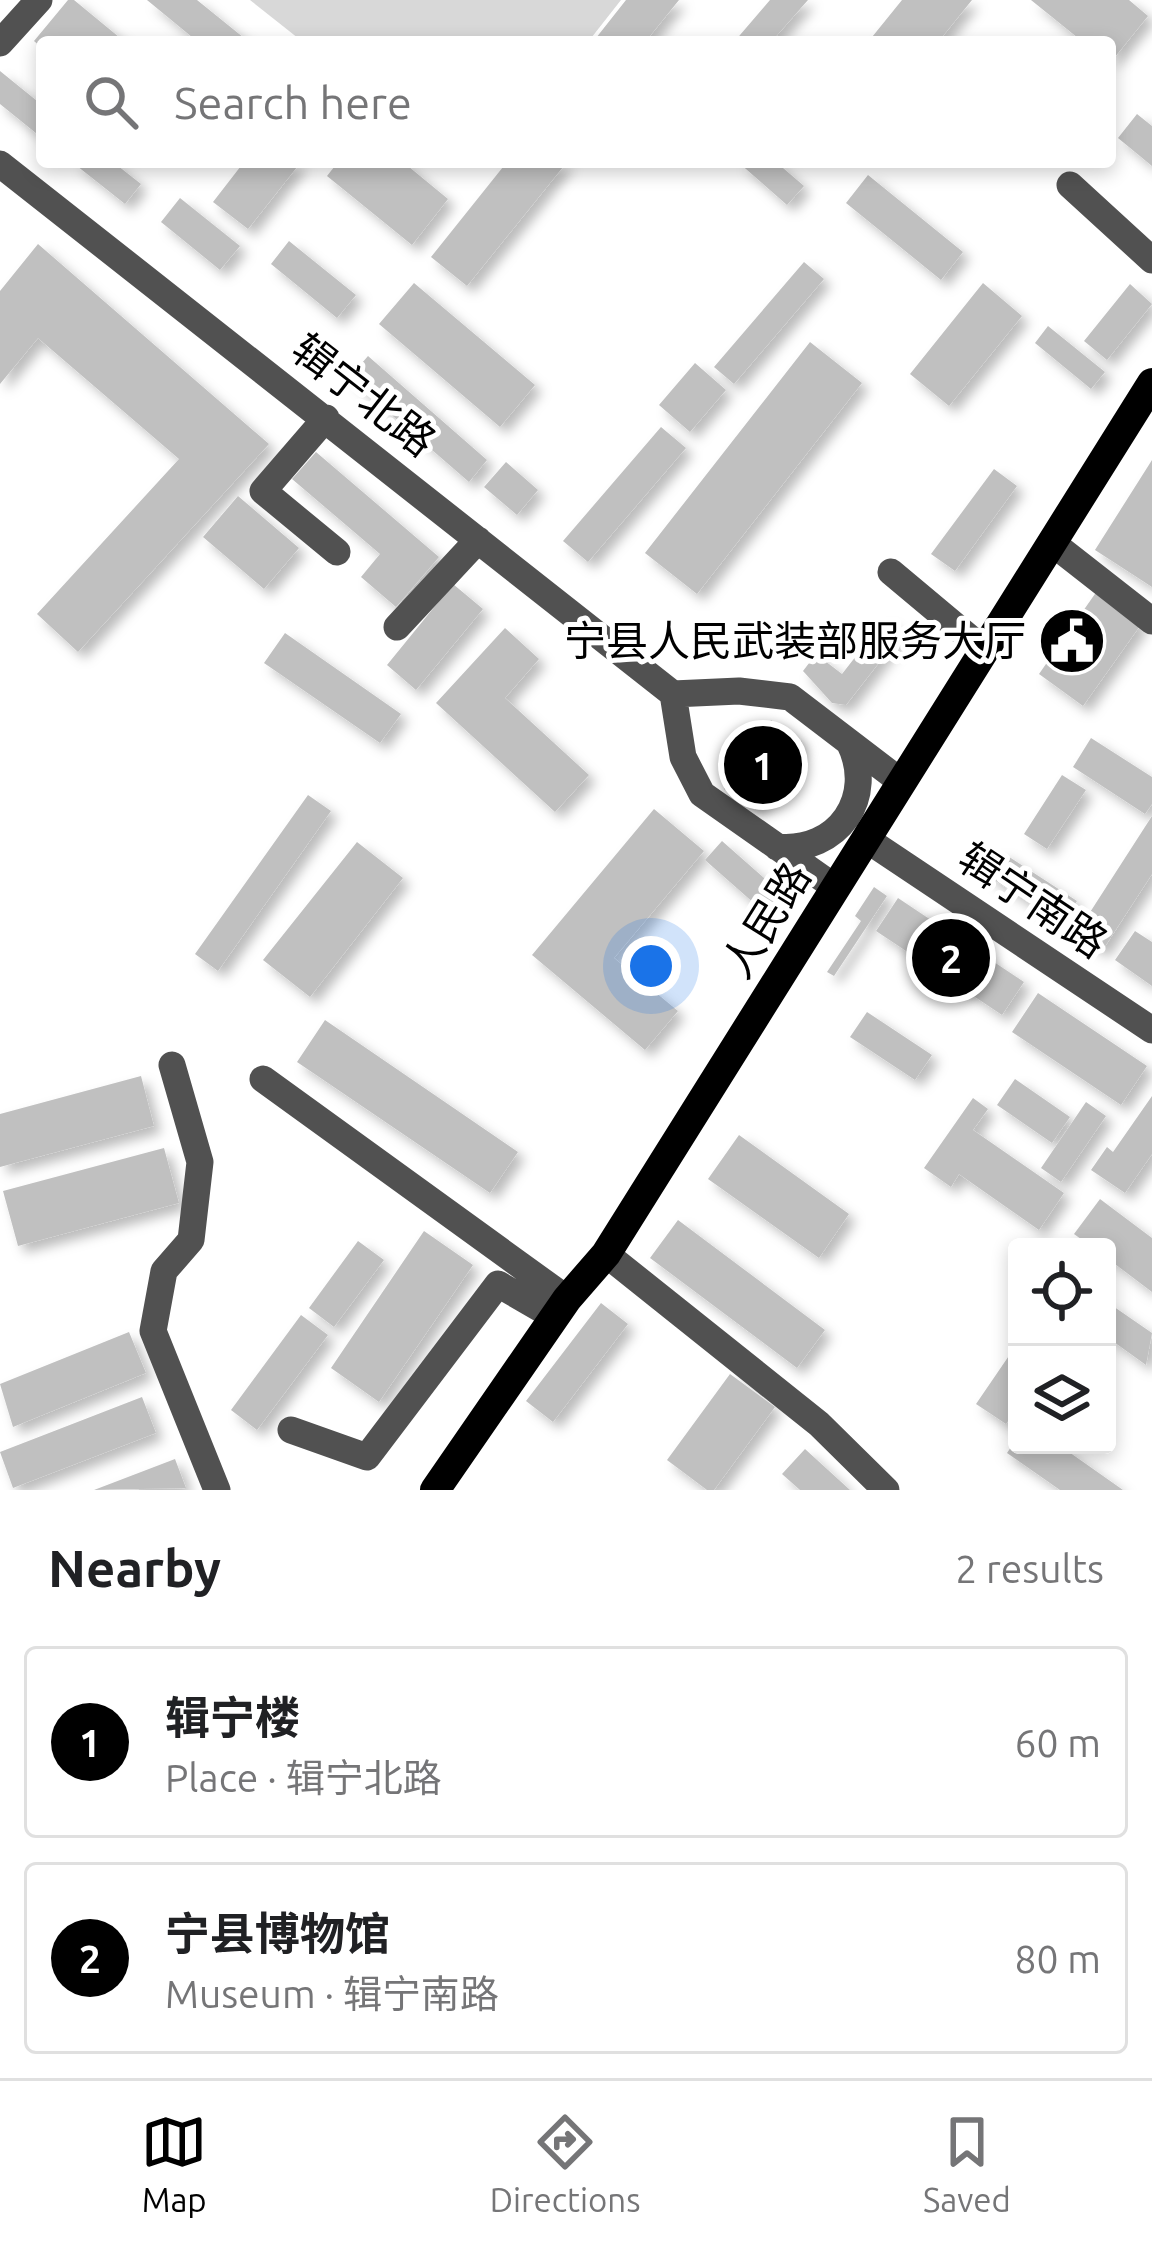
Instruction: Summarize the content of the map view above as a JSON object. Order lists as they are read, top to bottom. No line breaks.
{"streets":{"main road":["人民路"],"street":["辑宁北路","辑宁南路"]},"crossings":[["辑宁南路","人民路"]],"places":{"public building":["宁县人民武装部服务大厅"]},"page":{"search":"Search here","pins":["1","2"],"heading":["Nearby","2 results"],"list":[{"mark":"1","name":"辑宁楼","note":"Place · 辑宁北路","value":"60 m"},{"mark":"2","name":"宁县博物馆","note":"Museum · 辑宁南路","value":"80 m"}],"nav":["Map","Directions","Saved"]}}
